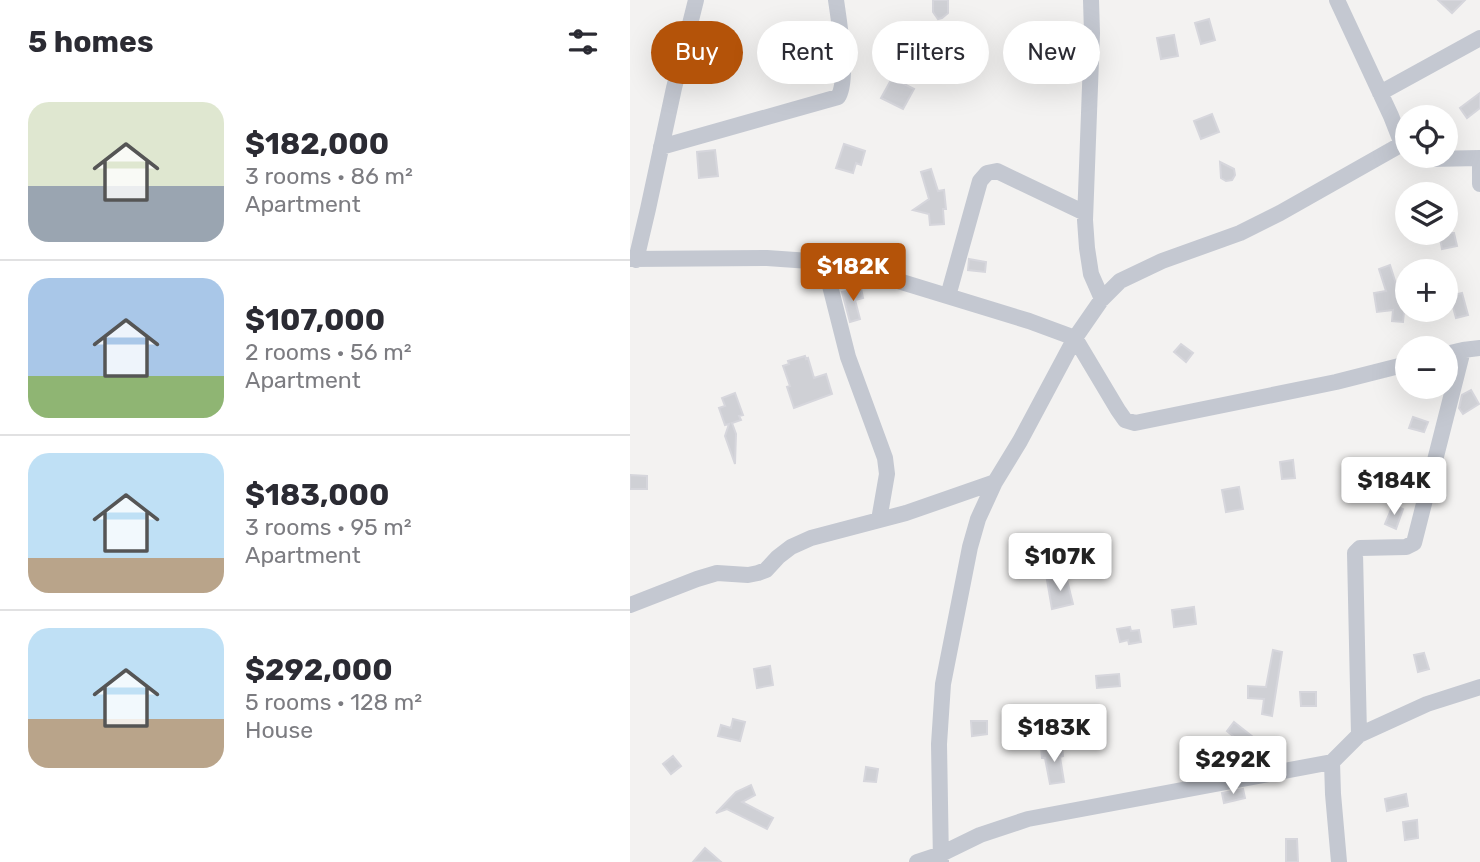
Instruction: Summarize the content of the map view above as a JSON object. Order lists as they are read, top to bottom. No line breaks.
{"page":{"heading":"5 homes","chip":["Buy","Rent","Filters","New"],"list":[{"name":"$182,000","note":"3 rooms · 86 m² · Apartment"},{"name":"$107,000","note":"2 rooms · 56 m² · Apartment"},{"name":"$183,000","note":"3 rooms · 95 m² · Apartment"},{"name":"$292,000","note":"5 rooms · 128 m² · House"}],"map_buttons":["+","−"],"price":["$182K","$184K","$107K","$183K","$292K"]}}
